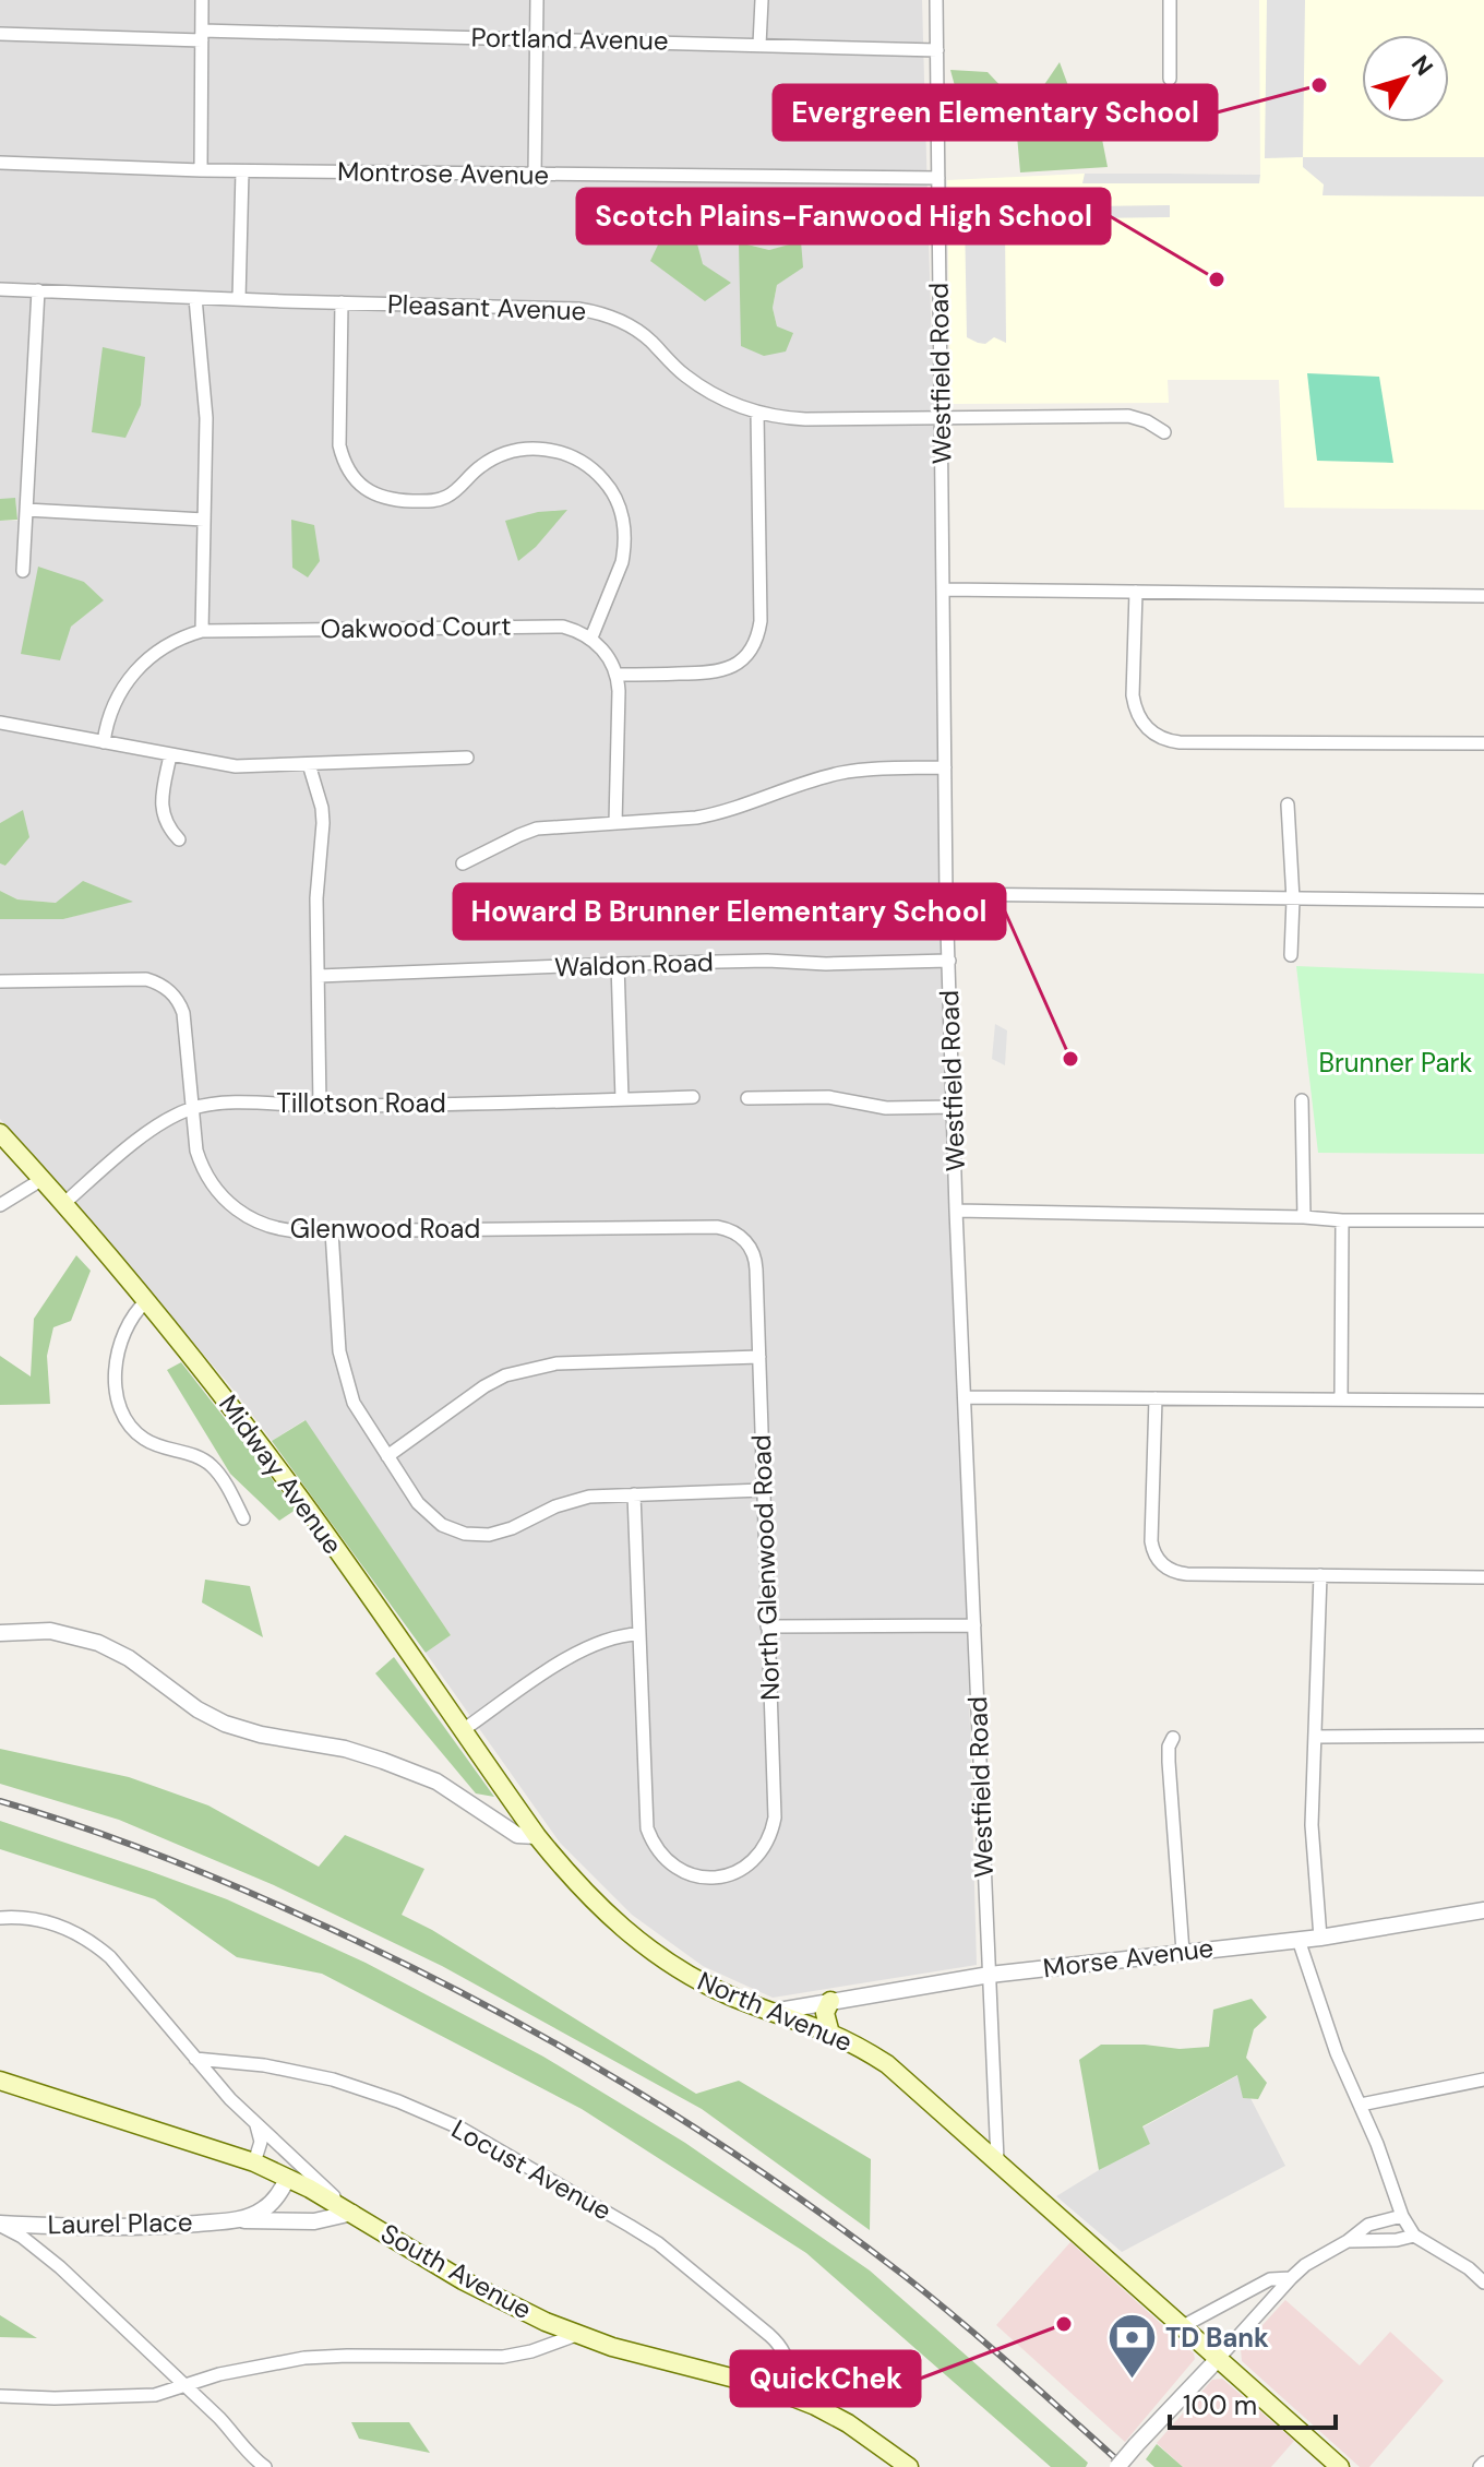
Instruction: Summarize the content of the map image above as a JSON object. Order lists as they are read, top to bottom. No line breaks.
{"streets":{"main road":["Midway Avenue","North Avenue","South Avenue"],"street":["Portland Avenue","Montrose Avenue","Pleasant Avenue","Westfield Road","Oakwood Court","Waldon Road","Tillotson Road","Glenwood Road","North Glenwood Road","Morse Avenue","Locust Avenue","Laurel Place"]},"crossings":[["Portland Avenue","Westfield Road"],["Montrose Avenue","Westfield Road"],["Pleasant Avenue","Westfield Road"],["Westfield Road","Waldon Road"],["Westfield Road","Morse Avenue"],["Westfield Road","North Avenue"],["Tillotson Road","Glenwood Road"],["Tillotson Road","Midway Avenue"],["Glenwood Road","North Glenwood Road"],["Midway Avenue","North Avenue"],["Morse Avenue","North Avenue"],["Locust Avenue","South Avenue"],["Laurel Place","South Avenue"]],"parks":["Brunner Park"],"places":{"other":["Evergreen Elementary School","Scotch Plains-Fanwood High School","Howard B Brunner Elementary School","QuickChek"],"bank":["TD Bank"]},"scale_bar":"100 m","north":"top right"}
